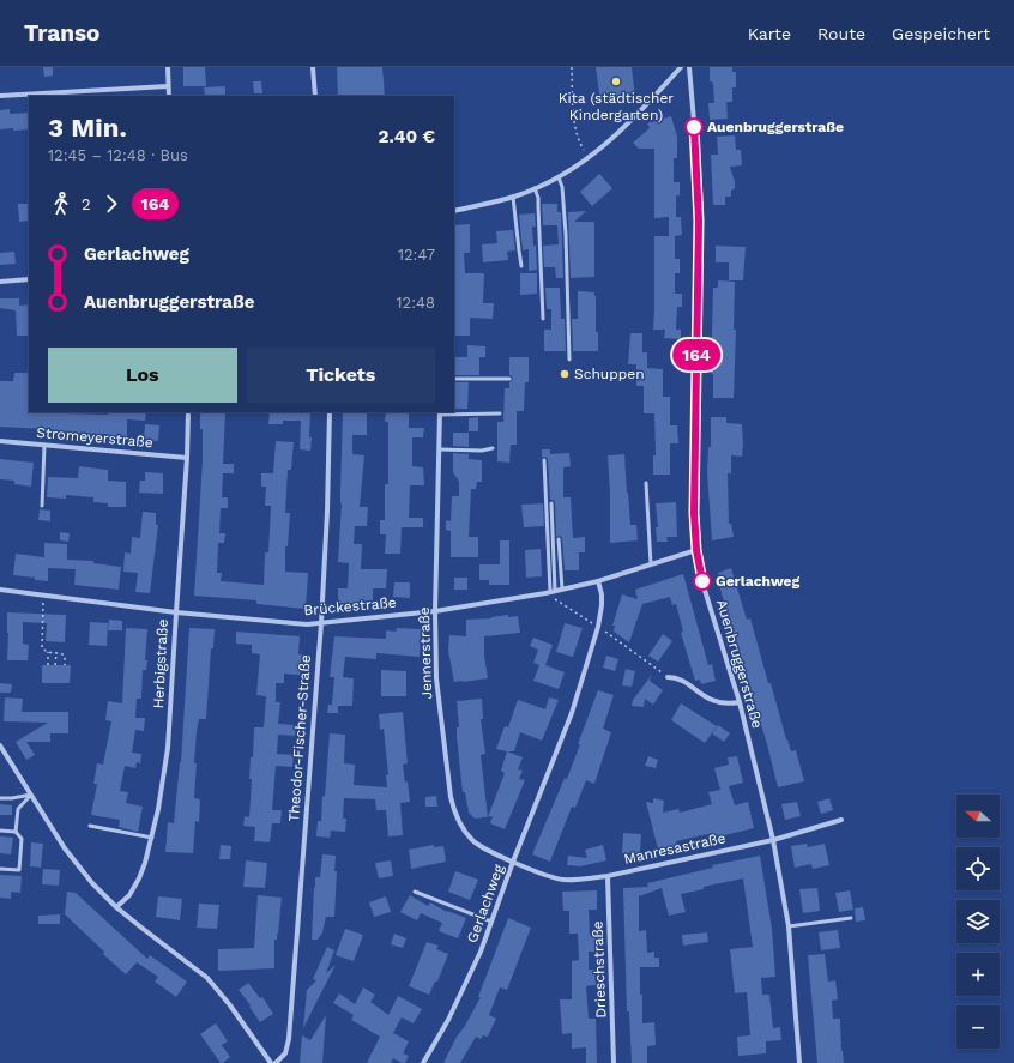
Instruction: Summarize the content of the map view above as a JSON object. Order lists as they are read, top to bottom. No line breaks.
{"streets":{"street":["Stromeyerstraße","Brückestraße","Jennerstraße","Herbigstraße","Auenbruggerstraße","Theodor-Fischer-Straße","Manresastraße","Gerlachweg","Drieschstraße"]},"crossings":[["Stromeyerstraße","Herbigstraße"],["Brückestraße","Jennerstraße"],["Brückestraße","Herbigstraße"],["Brückestraße","Auenbruggerstraße"],["Brückestraße","Theodor-Fischer-Straße"],["Brückestraße","Gerlachweg"],["Jennerstraße","Manresastraße"],["Jennerstraße","Gerlachweg"],["Auenbruggerstraße","Manresastraße"],["Manresastraße","Gerlachweg"],["Manresastraße","Drieschstraße"]],"places":["Kita (städtischer Kindergarten)","Auenbruggerstraße","Schuppen","Gerlachweg"],"lines":["bus line 164"],"north":"left","page":{"header":"Transo","nav":["Karte","Route","Gespeichert"],"on_map":"164","heading":["3 Min.","12:45 – 12:48 · Bus","2.40 €"],"legs":["2","164"],"list":[{"name":"Gerlachweg","value":"12:47"},{"name":"Auenbruggerstraße","value":"12:48"}],"buttons":["Los","Tickets"],"map_buttons":["+","−"]}}
